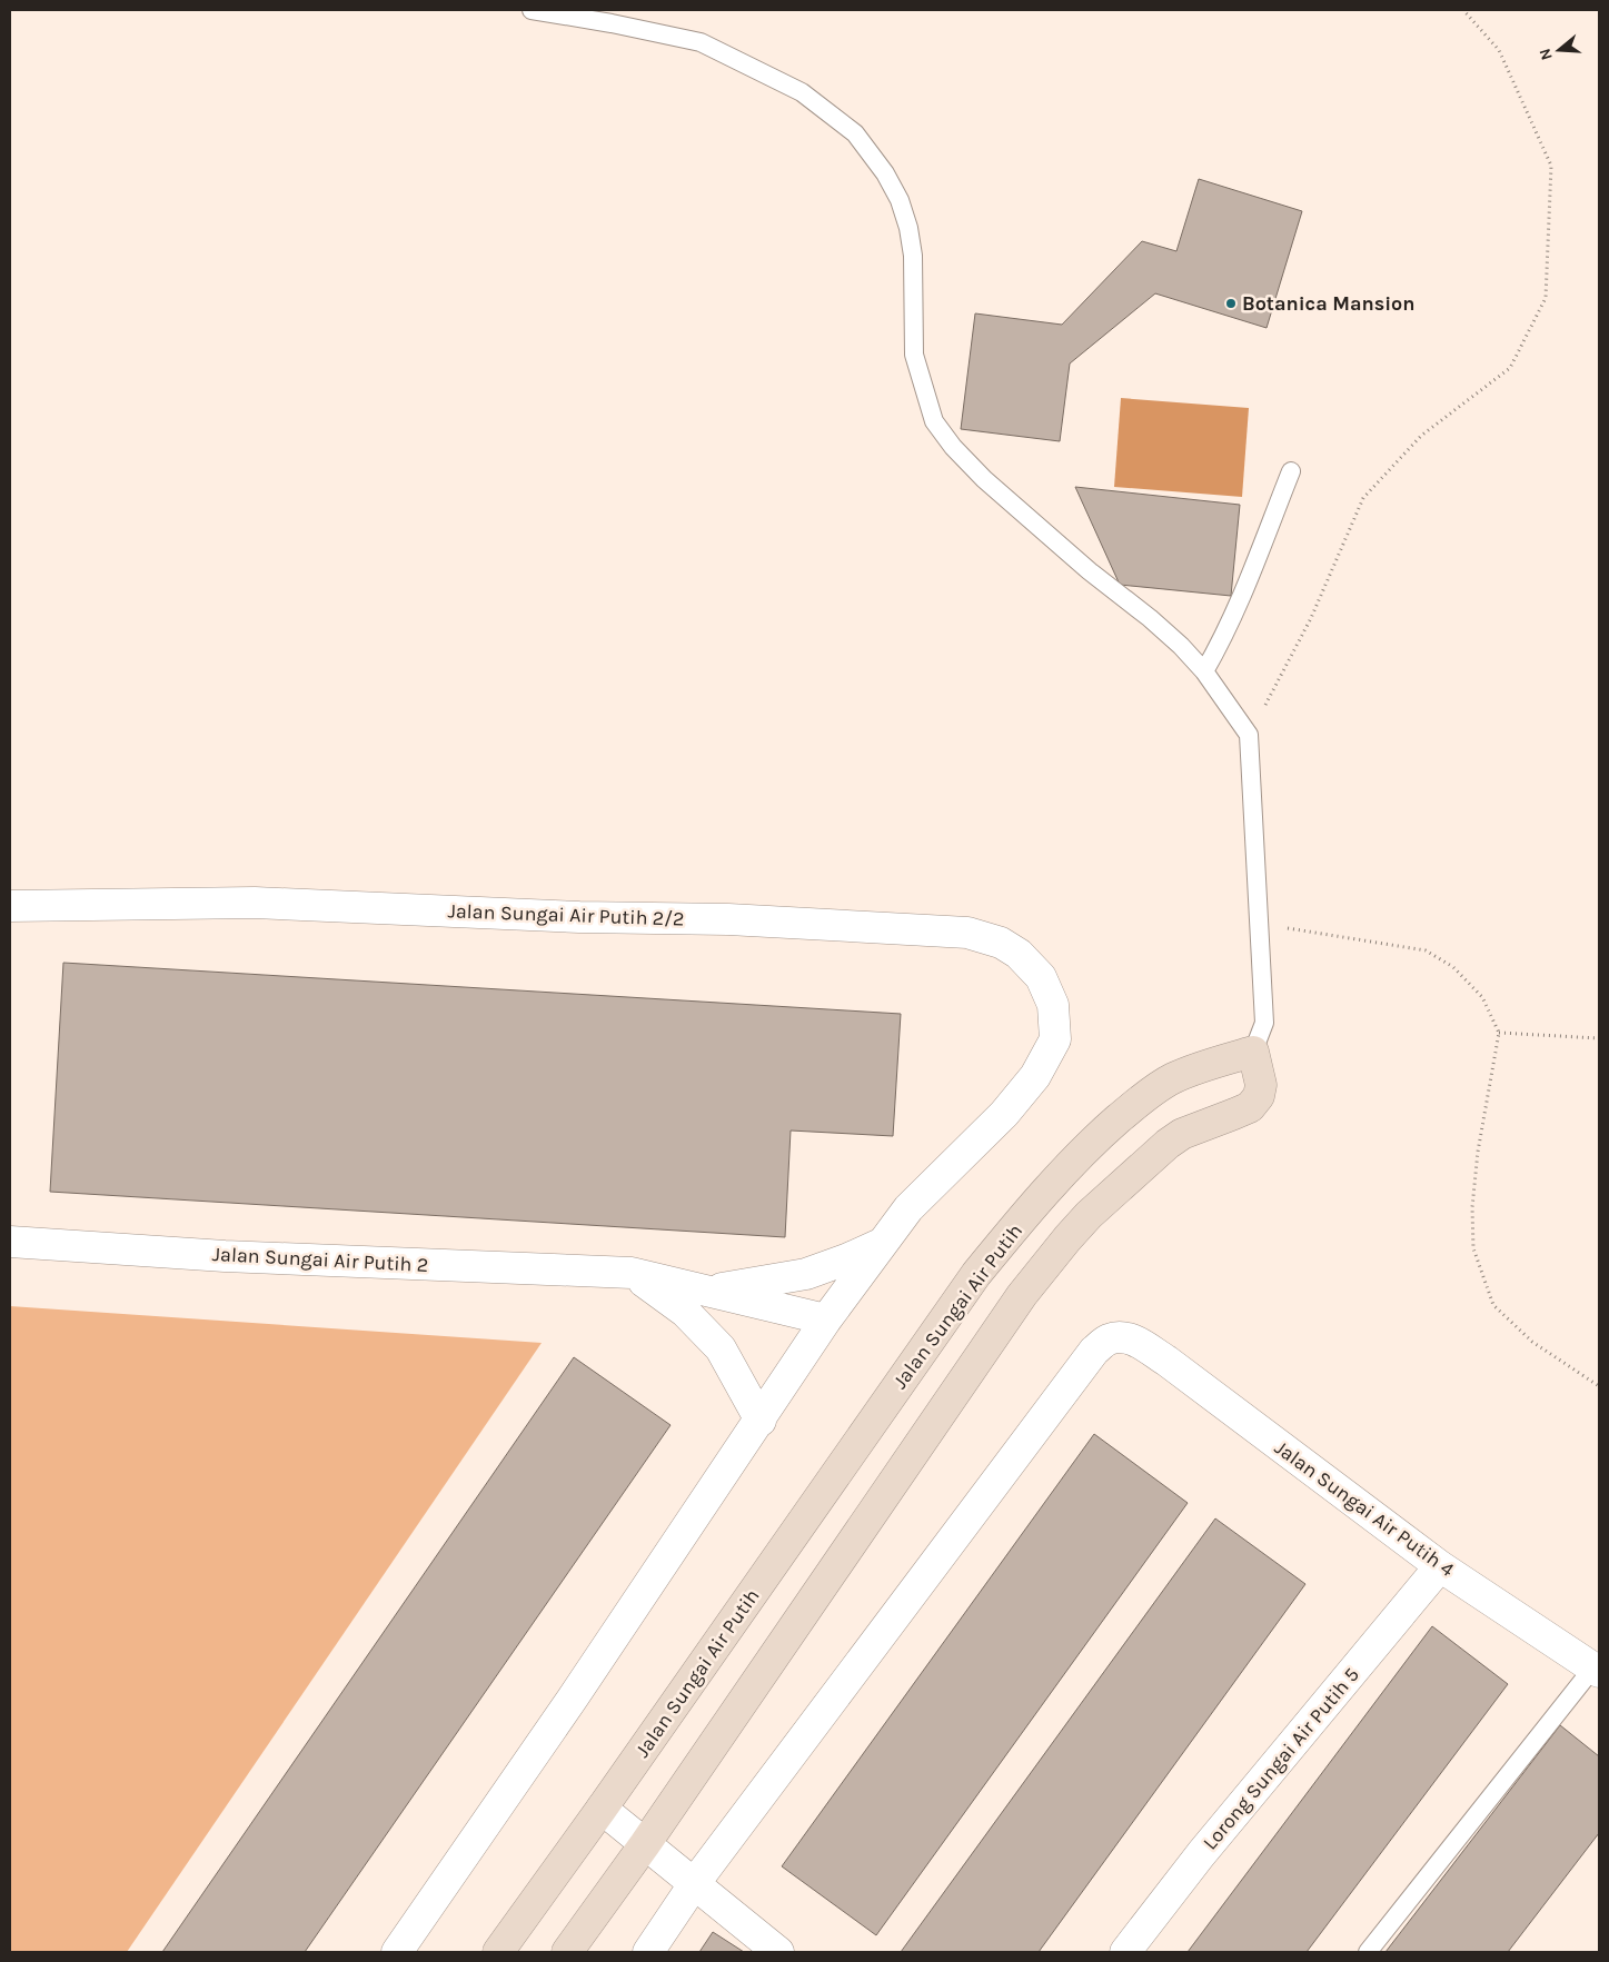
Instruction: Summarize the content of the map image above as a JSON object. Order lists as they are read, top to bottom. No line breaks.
{"streets":{"street":["Jalan Sungai Air Putih 2/2","Jalan Sungai Air Putih 2","Jalan Sungai Air Putih","Jalan Sungai Air Putih 4","Lorong Sungai Air Putih 5"]},"crossings":[["Jalan Sungai Air Putih 4","Lorong Sungai Air Putih 5"]],"places":["Botanica Mansion"],"north":"left"}
